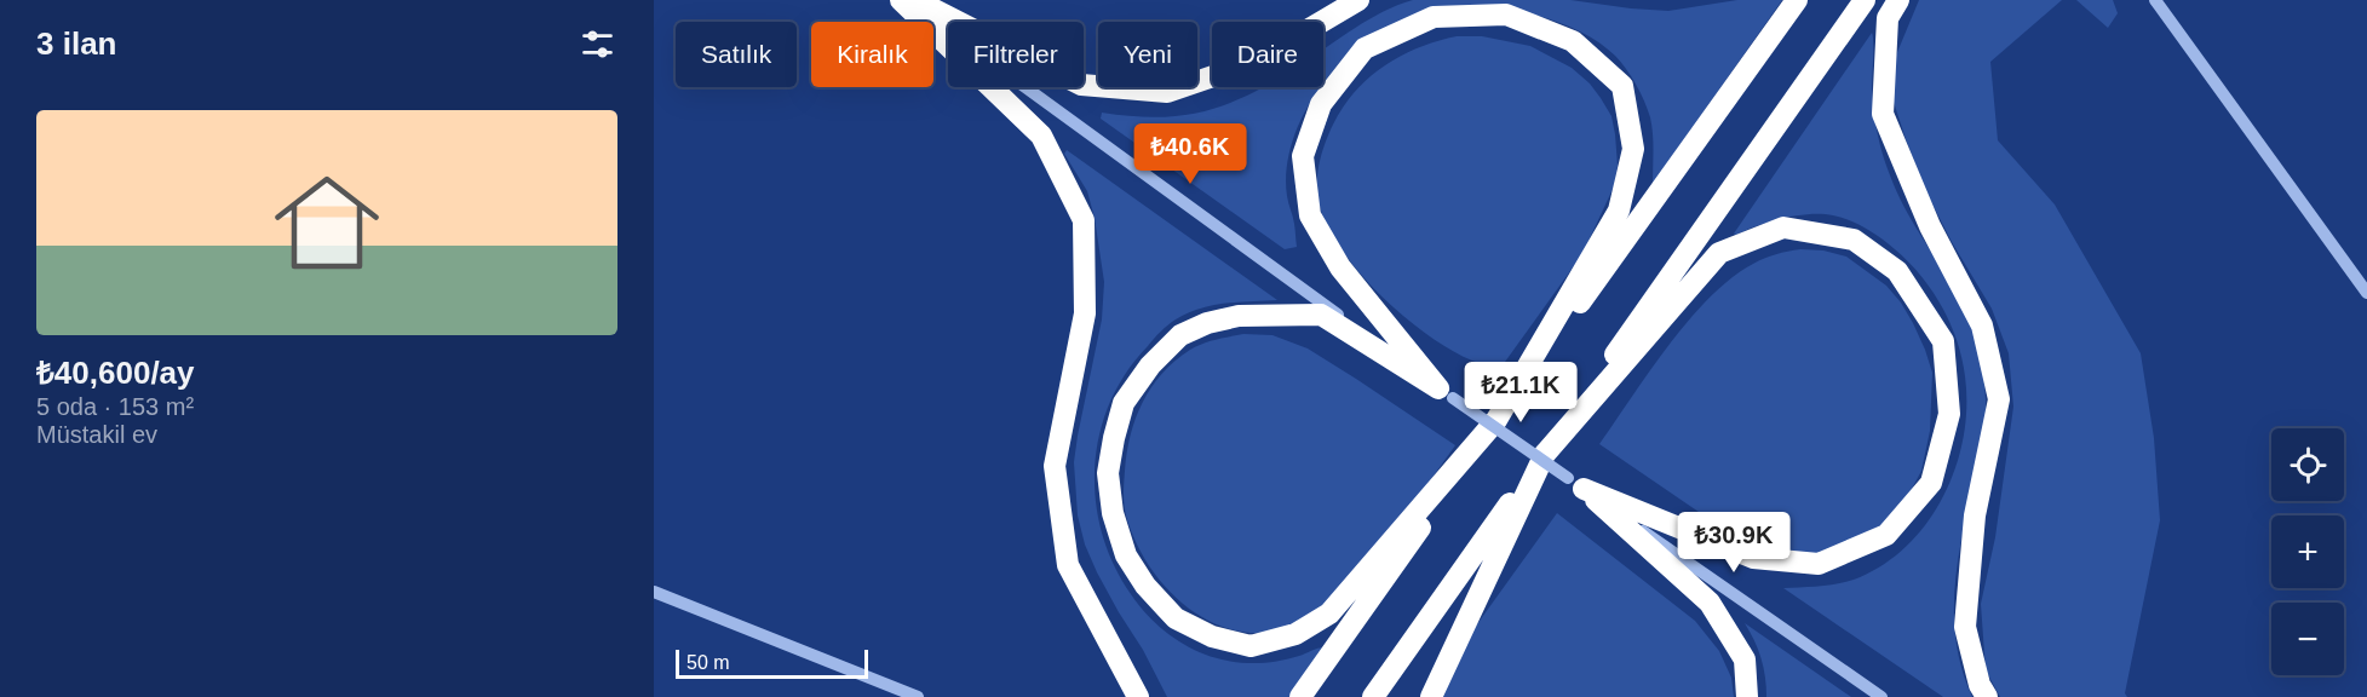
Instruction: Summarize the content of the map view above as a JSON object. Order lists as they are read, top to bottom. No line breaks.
{"scale_bar":"50 m","page":{"heading":"3 ilan","chip":["Satılık","Kiralık","Filtreler","Yeni","Daire"],"list":[{"name":"₺40,600/ay","note":"5 oda · 153 m² · Müstakil ev"}],"price":["₺40.6K","₺21.1K","₺30.9K"],"map_buttons":["+","−"],"scale":"50 m"}}
